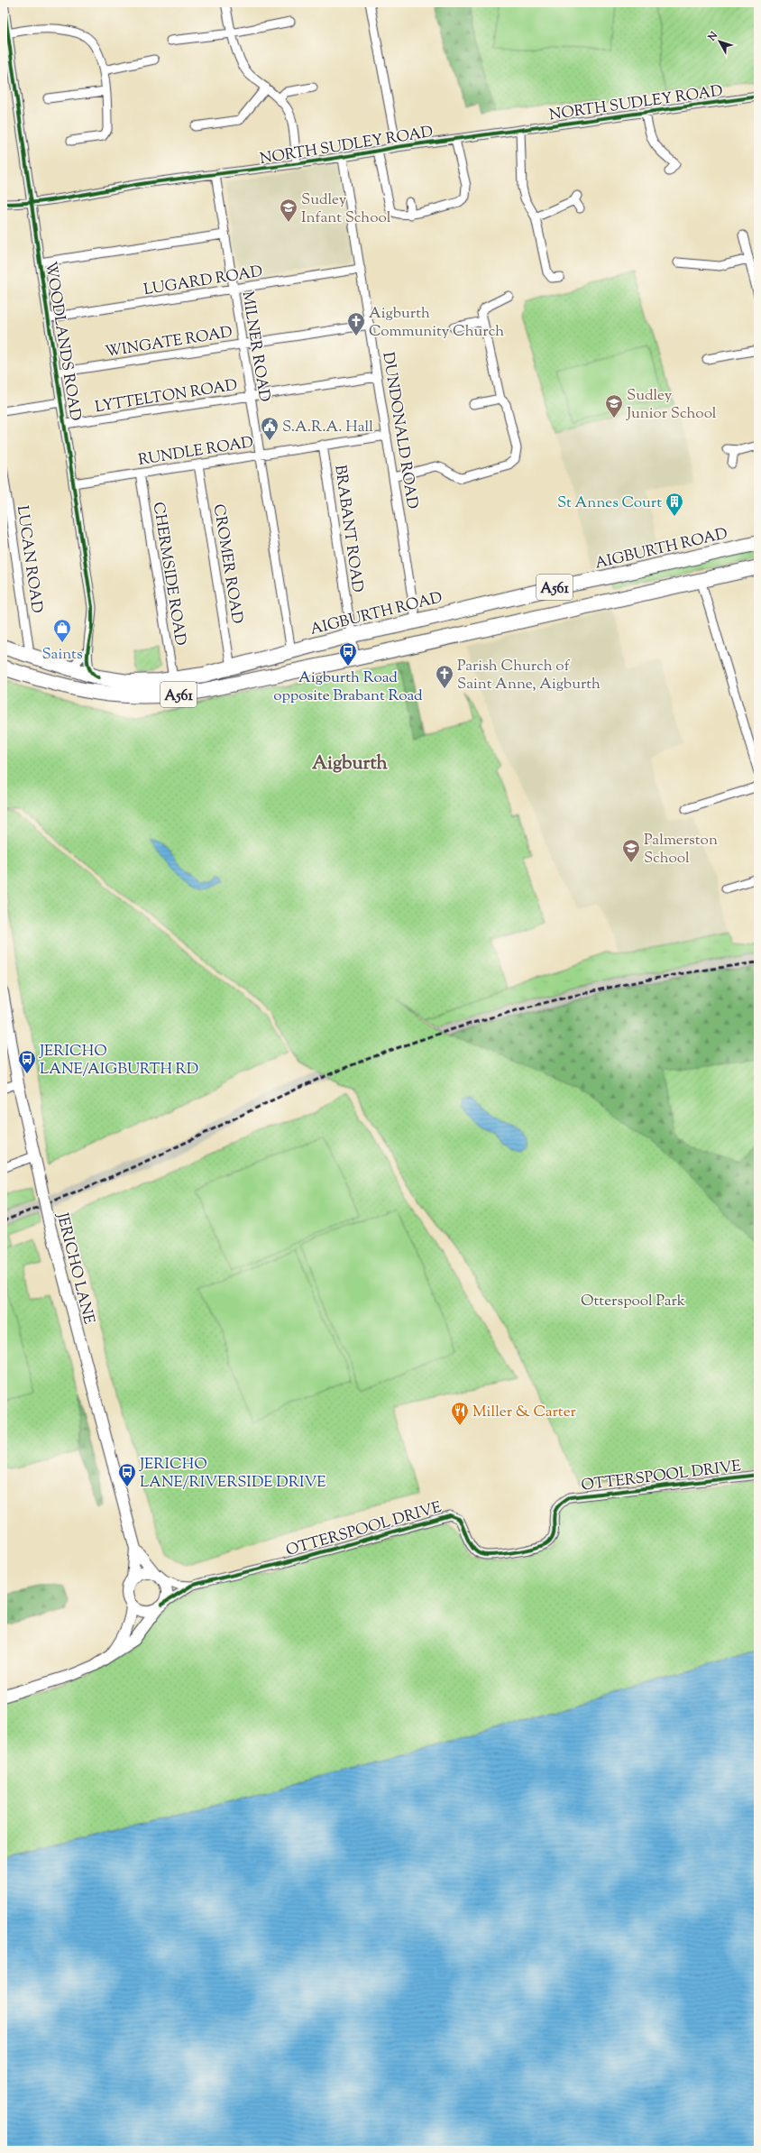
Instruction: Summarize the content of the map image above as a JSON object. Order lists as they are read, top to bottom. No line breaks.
{"streets":{"highway":["AIGBURTH ROAD","A561"],"street":["NORTH SUDLEY ROAD","LUGARD ROAD","WOODLANDS ROAD","WINGATE ROAD","MILNER ROAD","LYTTELTON ROAD","DUNDONALD ROAD","RUNDLE ROAD","BRABANT ROAD","LUCAN ROAD","CROMER ROAD","CHERMSIDE ROAD","JERICHO LANE","OTTERSPOOL DRIVE"]},"crossings":[["NORTH SUDLEY ROAD","WOODLANDS ROAD"],["NORTH SUDLEY ROAD","MILNER ROAD"],["NORTH SUDLEY ROAD","DUNDONALD ROAD"],["LUGARD ROAD","WOODLANDS ROAD"],["LUGARD ROAD","MILNER ROAD"],["LUGARD ROAD","DUNDONALD ROAD"],["WOODLANDS ROAD","WINGATE ROAD"],["WOODLANDS ROAD","LYTTELTON ROAD"],["WOODLANDS ROAD","RUNDLE ROAD"],["WOODLANDS ROAD","AIGBURTH ROAD"],["WINGATE ROAD","MILNER ROAD"],["WINGATE ROAD","DUNDONALD ROAD"],["MILNER ROAD","LYTTELTON ROAD"],["MILNER ROAD","RUNDLE ROAD"],["MILNER ROAD","AIGBURTH ROAD"],["LYTTELTON ROAD","DUNDONALD ROAD"],["DUNDONALD ROAD","RUNDLE ROAD"],["DUNDONALD ROAD","AIGBURTH ROAD"],["RUNDLE ROAD","BRABANT ROAD"],["RUNDLE ROAD","CROMER ROAD"],["RUNDLE ROAD","CHERMSIDE ROAD"],["BRABANT ROAD","AIGBURTH ROAD"],["BRABANT ROAD","A561"],["AIGBURTH ROAD","LUCAN ROAD"],["AIGBURTH ROAD","CROMER ROAD"],["AIGBURTH ROAD","CHERMSIDE ROAD"],["JERICHO LANE","OTTERSPOOL DRIVE"]],"districts":["Aigburth"],"parks":["Otterspool Park"],"places":{"school or university":["Sudley Infant School","Sudley Junior School","Palmerston School"],"church":["Aigburth Community Church","Parish Church of Saint Anne, Aigburth"],"public building":["S.A.R.A. Hall"],"building":["St Annes Court"],"shop":["Saints"],"bus stop":["Aigburth Road opposite Brabant Road","JERICHO LANE/AIGBURTH RD","JERICHO LANE/RIVERSIDE DRIVE"],"restaurant":["Miller & Carter"]},"north":"top left"}
